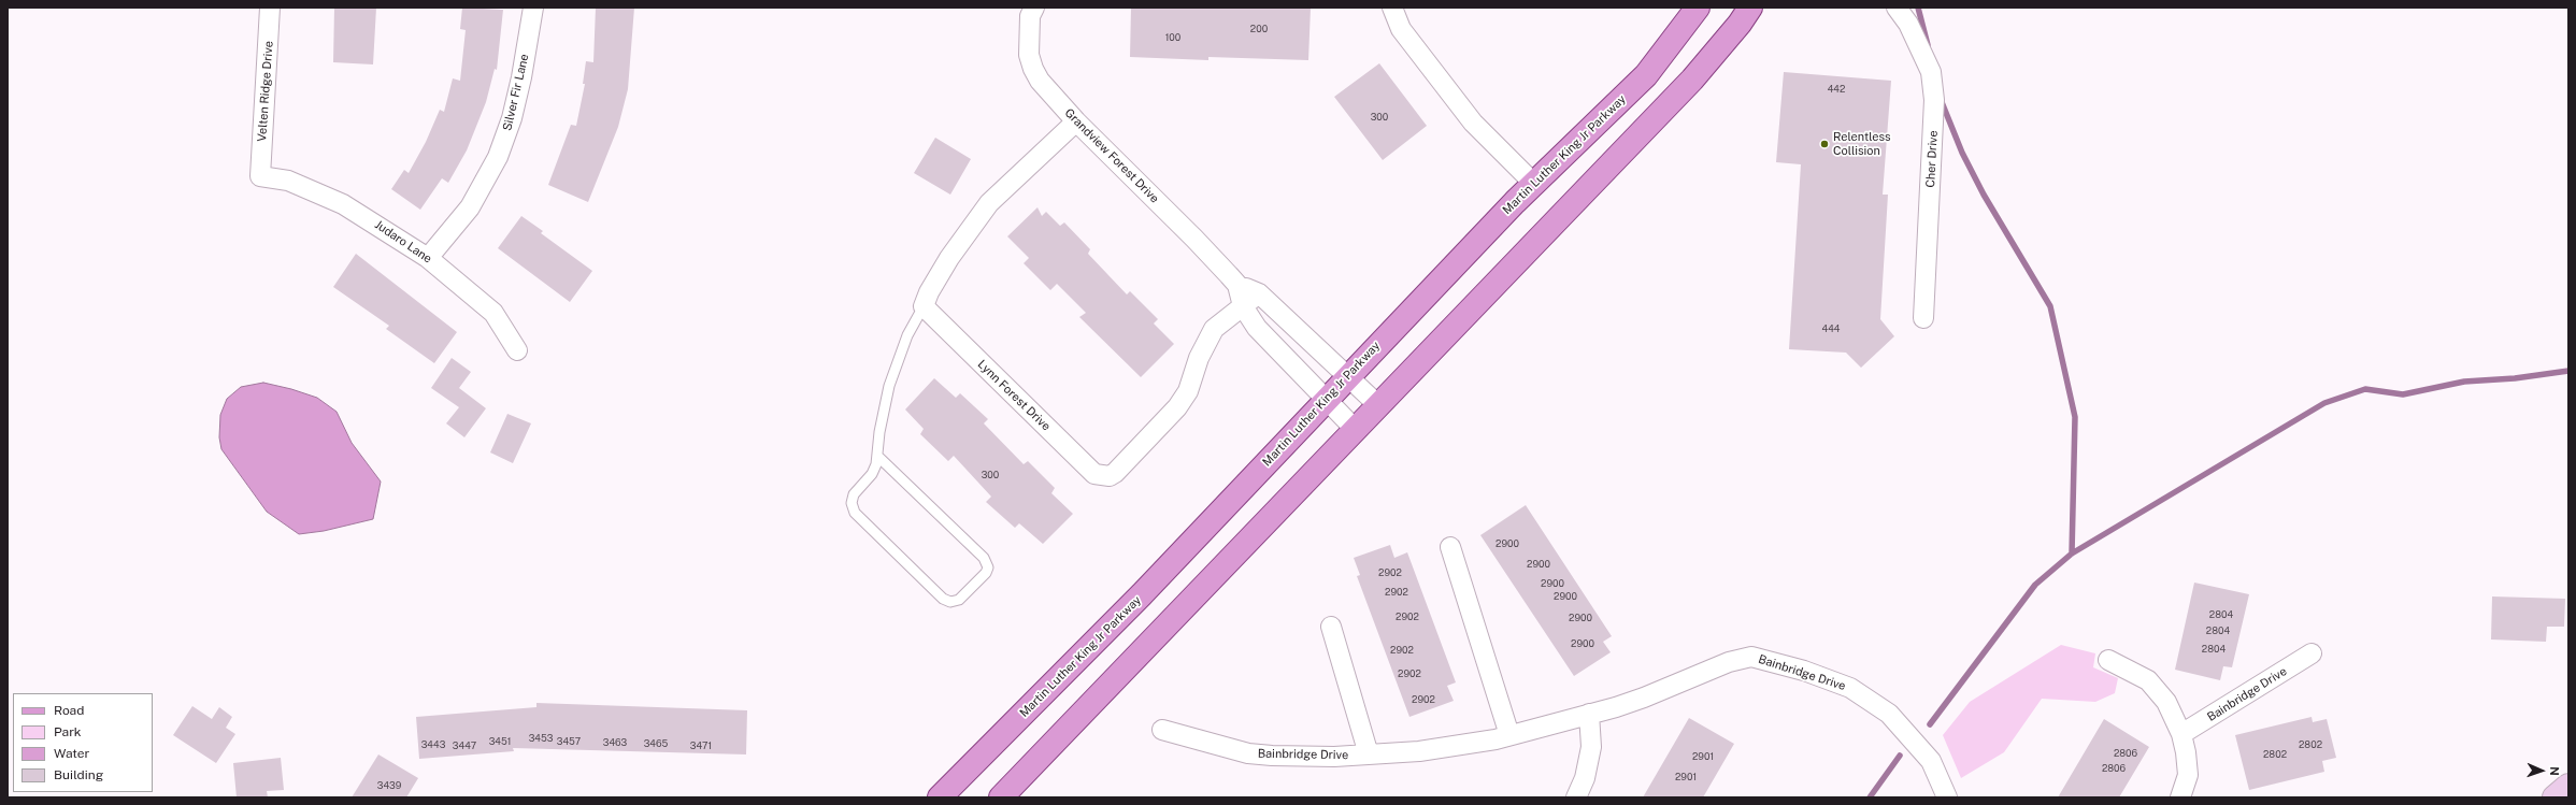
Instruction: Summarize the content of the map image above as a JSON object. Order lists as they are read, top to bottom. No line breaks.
{"streets":{"main road":["Martin Luther King Jr Parkway"],"street":["Velten Ridge Drive","Silver Fir Lane","Grandview Forest Drive","Cher Drive","Judaro Lane","Lynn Forest Drive","Bainbridge Drive"]},"crossings":[["Velten Ridge Drive","Judaro Lane"],["Silver Fir Lane","Judaro Lane"],["Martin Luther King Jr Parkway","Grandview Forest Drive"],["Grandview Forest Drive","Lynn Forest Drive"]],"places":["Relentless Collision"],"house_numbers":["200","100","442","300","444","300","2900","2900","2902","2900","2902","2900","2804","2902","2900","2804","2900","2804","2902","2902","2902","3453","3451","3457","3463","3465","3443","2802","3447","3471","2806","2802","2901","2806","2901","3439"],"legend":["Road","Park","Water","Building"],"north":"right"}
